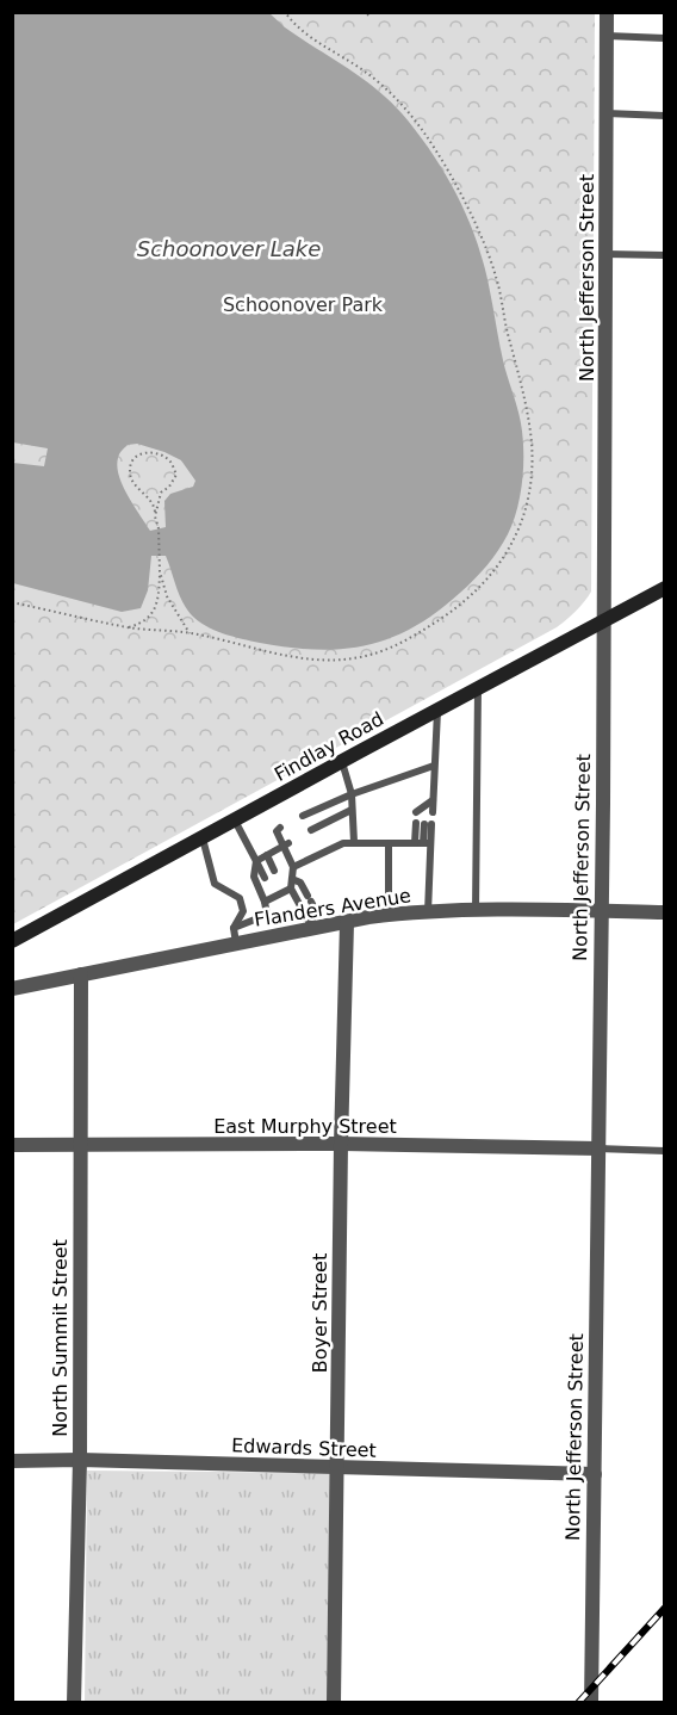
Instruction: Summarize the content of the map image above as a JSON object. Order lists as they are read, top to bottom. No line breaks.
{"streets":{"main road":["Findlay Road"],"street":["North Jefferson Street","Flanders Avenue","East Murphy Street","Boyer Street","North Summit Street","Edwards Street"]},"crossings":[["North Jefferson Street","Findlay Road"],["North Jefferson Street","Flanders Avenue"],["North Jefferson Street","East Murphy Street"],["North Jefferson Street","Edwards Street"],["Flanders Avenue","Boyer Street"],["Flanders Avenue","North Summit Street"],["East Murphy Street","Boyer Street"],["East Murphy Street","North Summit Street"],["Boyer Street","Edwards Street"],["North Summit Street","Edwards Street"]],"water":["Schoonover Lake"],"parks":["Schoonover Park"]}
